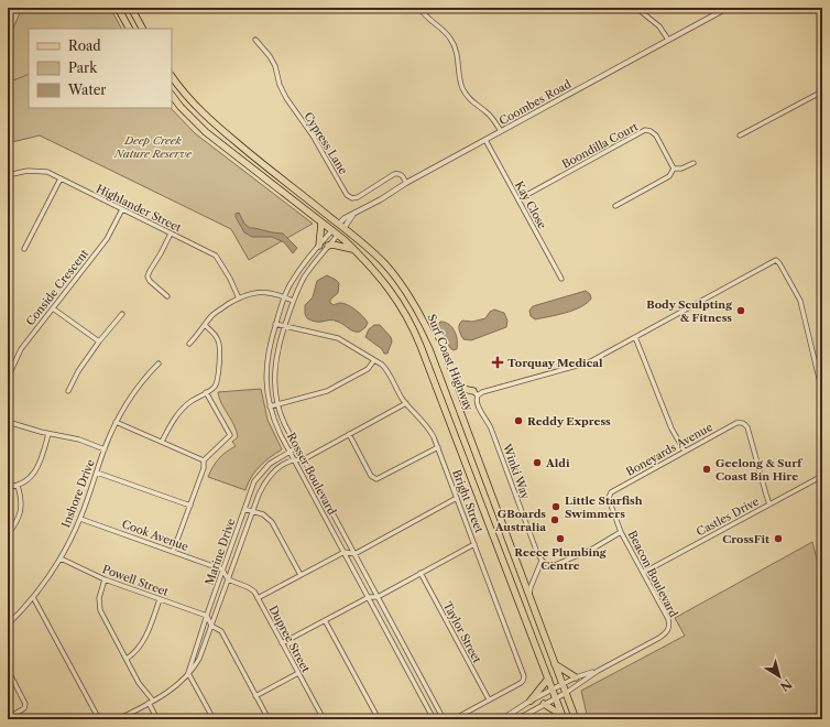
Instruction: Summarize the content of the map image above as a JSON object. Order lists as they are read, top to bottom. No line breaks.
{"streets":{"main road":["Surf Coast Highway"],"street":["Coombes Road","Cypress Lane","Boondilla Court","Kay Close","Highlander Street","Conside Crescent","Boneyards Avenue","Winki Way","Rosser Boulevard","Inshore Drive","Bright Street","Castles Drive","Cook Avenue","Marine Drive","Beacon Boulevard","Powell Street","Taylor Street","Dupree Street"]},"crossings":[["Coombes Road","Cypress Lane"],["Coombes Road","Kay Close"],["Coombes Road","Surf Coast Highway"],["Boondilla Court","Kay Close"],["Highlander Street","Conside Crescent"],["Surf Coast Highway","Rosser Boulevard"],["Surf Coast Highway","Beacon Boulevard"],["Boneyards Avenue","Castles Drive"],["Boneyards Avenue","Beacon Boulevard"],["Rosser Boulevard","Bright Street"],["Rosser Boulevard","Marine Drive"],["Inshore Drive","Cook Avenue"],["Inshore Drive","Powell Street"],["Bright Street","Taylor Street"],["Castles Drive","Beacon Boulevard"],["Cook Avenue","Marine Drive"],["Marine Drive","Powell Street"],["Marine Drive","Dupree Street"]],"parks":["Deep Creek Nature Reserve"],"places":{"other":["Body Sculpting & Fitness","Reddy Express","Aldi","Geelong & Surf Coast Bin Hire","Little Starfish Swimmers","GBoards Australia","Reece Plumbing Centre","CrossFit"],"health":["Torquay Medical"]},"legend":["Road","Park","Water"],"north":"bottom right"}
